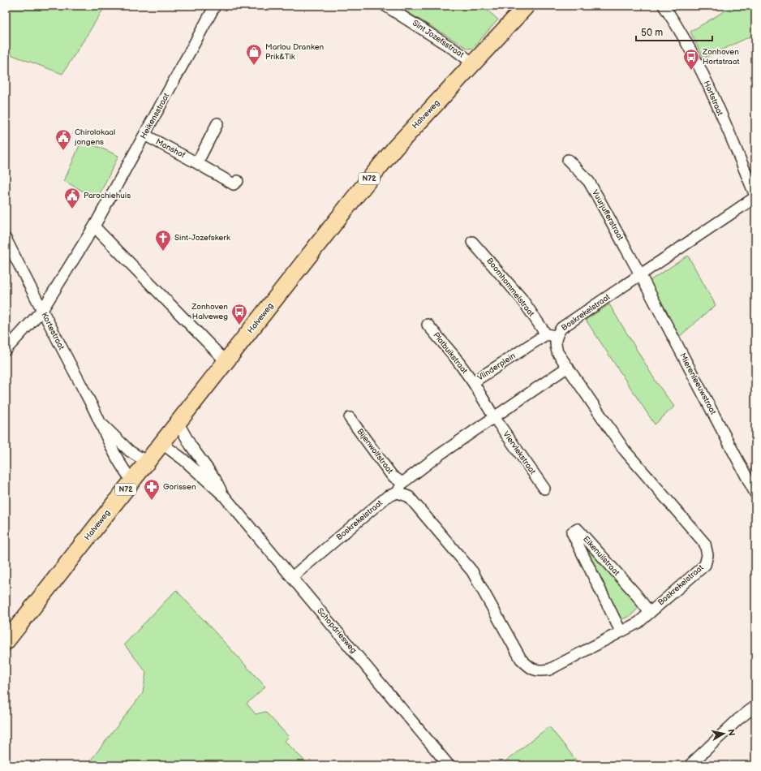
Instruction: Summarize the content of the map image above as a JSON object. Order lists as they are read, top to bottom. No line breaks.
{"streets":{"main road":["Halveweg","N72"],"street":["Sint Jozefsstraat","Hortstraat","Heikensstraat","Manshof","Vuurjufferstraat","Boomhommelstraat","Boskrekelstraat","Kortestraat","Platbuikstraat","Vlinderplein","Mierenleeuwstraat","Bijenwolfstraat","Viervlekstraat","Eikenuilstraat","Schopdriesweg"]},"crossings":[["Sint Jozefsstraat","Halveweg"],["Hortstraat","Boskrekelstraat"],["Halveweg","Kortestraat"],["Halveweg","Schopdriesweg"],["Heikensstraat","Manshof"],["Heikensstraat","Kortestraat"],["Vuurjufferstraat","Boskrekelstraat"],["Vuurjufferstraat","Mierenleeuwstraat"],["Boomhommelstraat","Boskrekelstraat"],["Boomhommelstraat","Vlinderplein"],["Boskrekelstraat","Vlinderplein"],["Boskrekelstraat","Mierenleeuwstraat"],["Boskrekelstraat","Eikenuilstraat"],["Boskrekelstraat","Schopdriesweg"],["Platbuikstraat","Vlinderplein"],["Vlinderplein","Viervlekstraat"]],"places":{"shop":["Marlou Dranken Prik&Tik"],"bus stop":["Zonhoven Hortstraat","Zonhoven Halveweg"],"public building":["Chirolokaal jongens","Parochiehuis"],"church":["Sint-Jozefskerk"],"pharmacy":["Gorissen"]},"scale_bar":"50 m","north":"right"}
